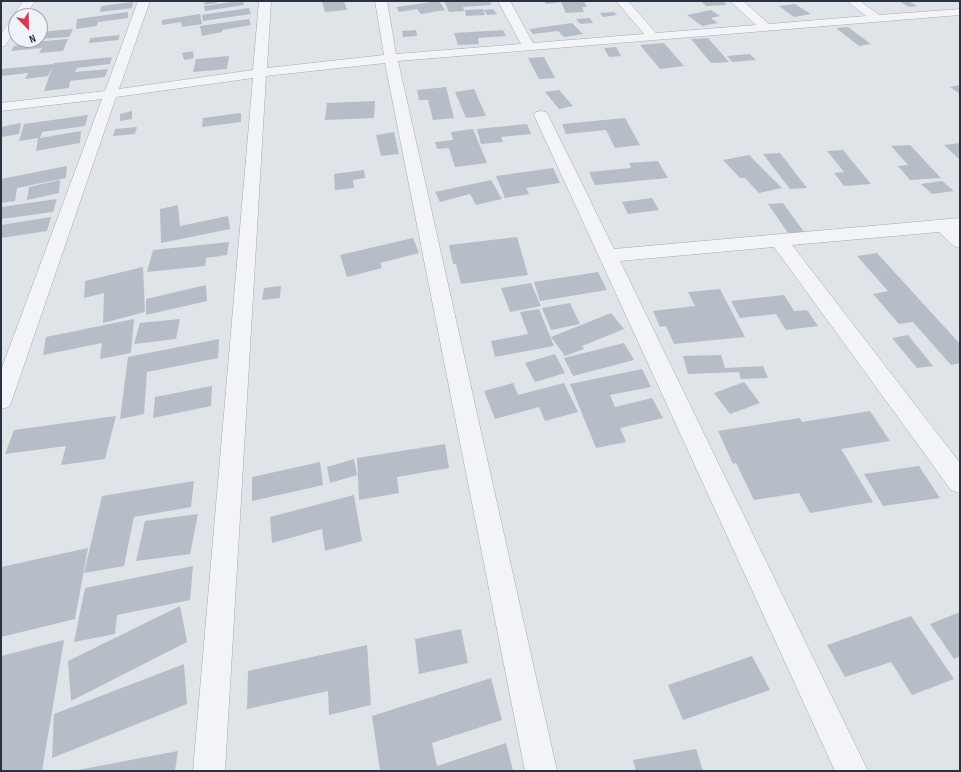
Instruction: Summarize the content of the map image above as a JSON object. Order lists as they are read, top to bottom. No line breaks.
{"north":"bottom right"}
